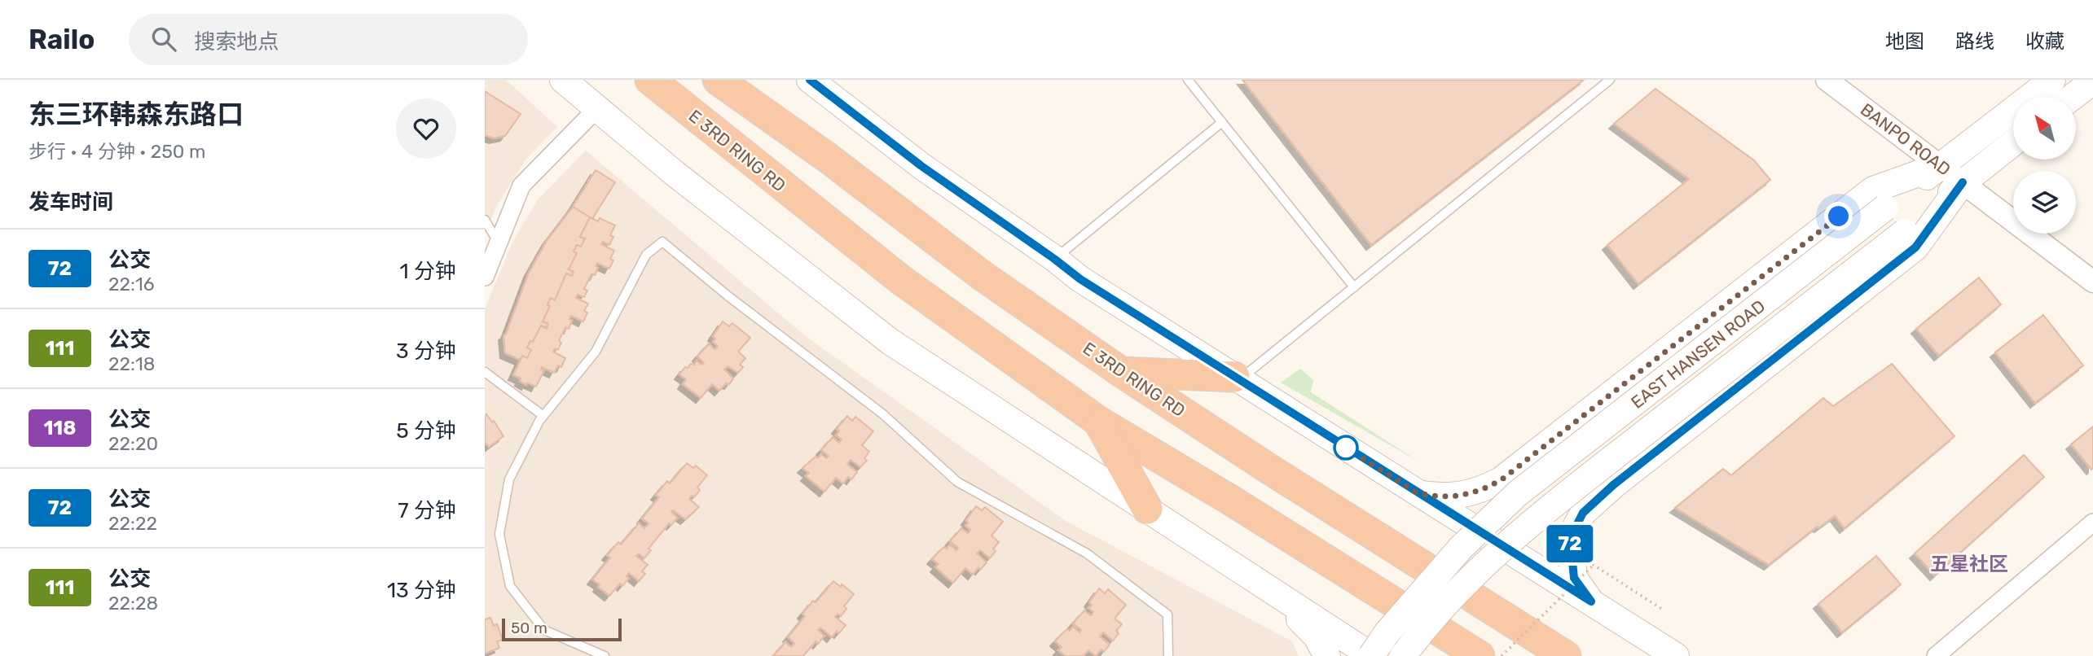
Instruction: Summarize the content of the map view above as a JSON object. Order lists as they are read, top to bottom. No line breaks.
{"streets":{"highway":["E 3RD RING RD"],"main road":["EAST HANSEN ROAD"],"street":["BANPO ROAD"]},"crossings":[["BANPO ROAD","EAST HANSEN ROAD"]],"districts":["五星社区"],"lines":["bus line 72"],"scale_bar":"50 m","north":"top left","page":{"header":"Railo","search":"搜索地点","nav":["地图","路线","收藏"],"heading":[["东三环韩森东路口","步行 · 4 分钟 · 250 m"],"发车时间"],"on_map":"72","list":[{"mark":"72","name":"公交","note":"22:16","value":"1 分钟"},{"mark":"111","name":"公交","note":"22:18","value":"3 分钟"},{"mark":"118","name":"公交","note":"22:20","value":"5 分钟"},{"mark":"72","name":"公交","note":"22:22","value":"7 分钟"},{"mark":"111","name":"公交","note":"22:28","value":"13 分钟"}],"scale":"50 m"}}
